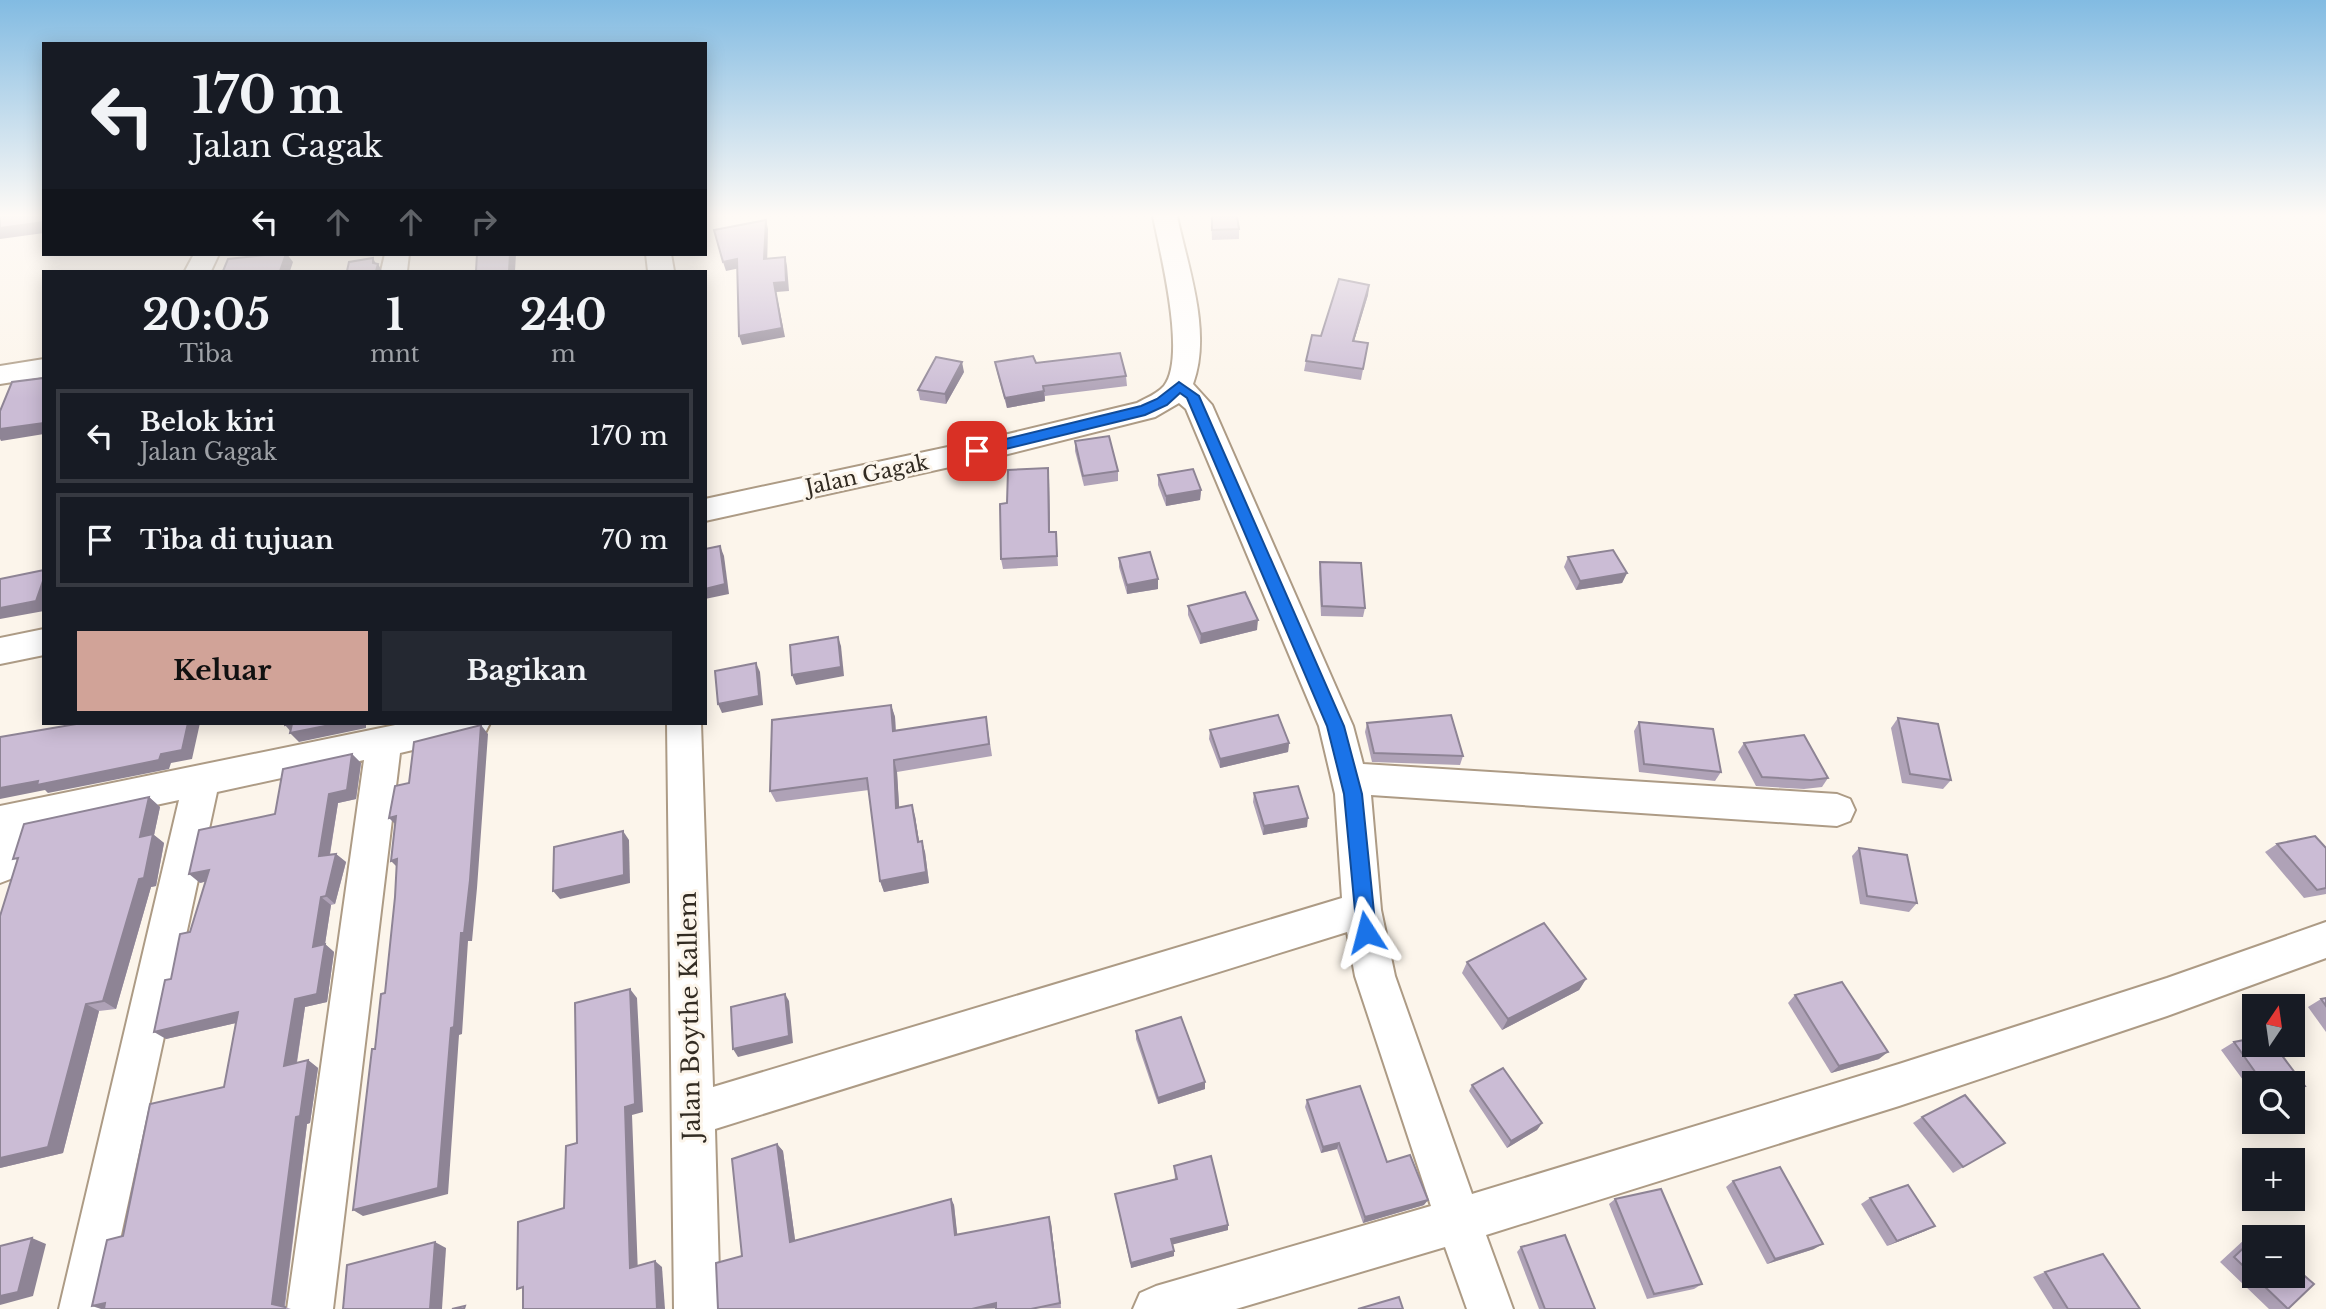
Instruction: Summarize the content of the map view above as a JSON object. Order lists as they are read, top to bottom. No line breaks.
{"streets":{"street":["Jalan Gagak","Jalan Boythe Kallem"]},"north":"top","page":{"turn":["170 m","Jalan Gagak"],"eta":["20:05","Tiba","1","mnt","240","m"],"list":[{"name":"Belok kiri","note":"Jalan Gagak","value":"170 m"},{"name":"Tiba di tujuan","value":"70 m"}],"buttons":["Keluar","Bagikan"],"map_buttons":["+","−"]}}
